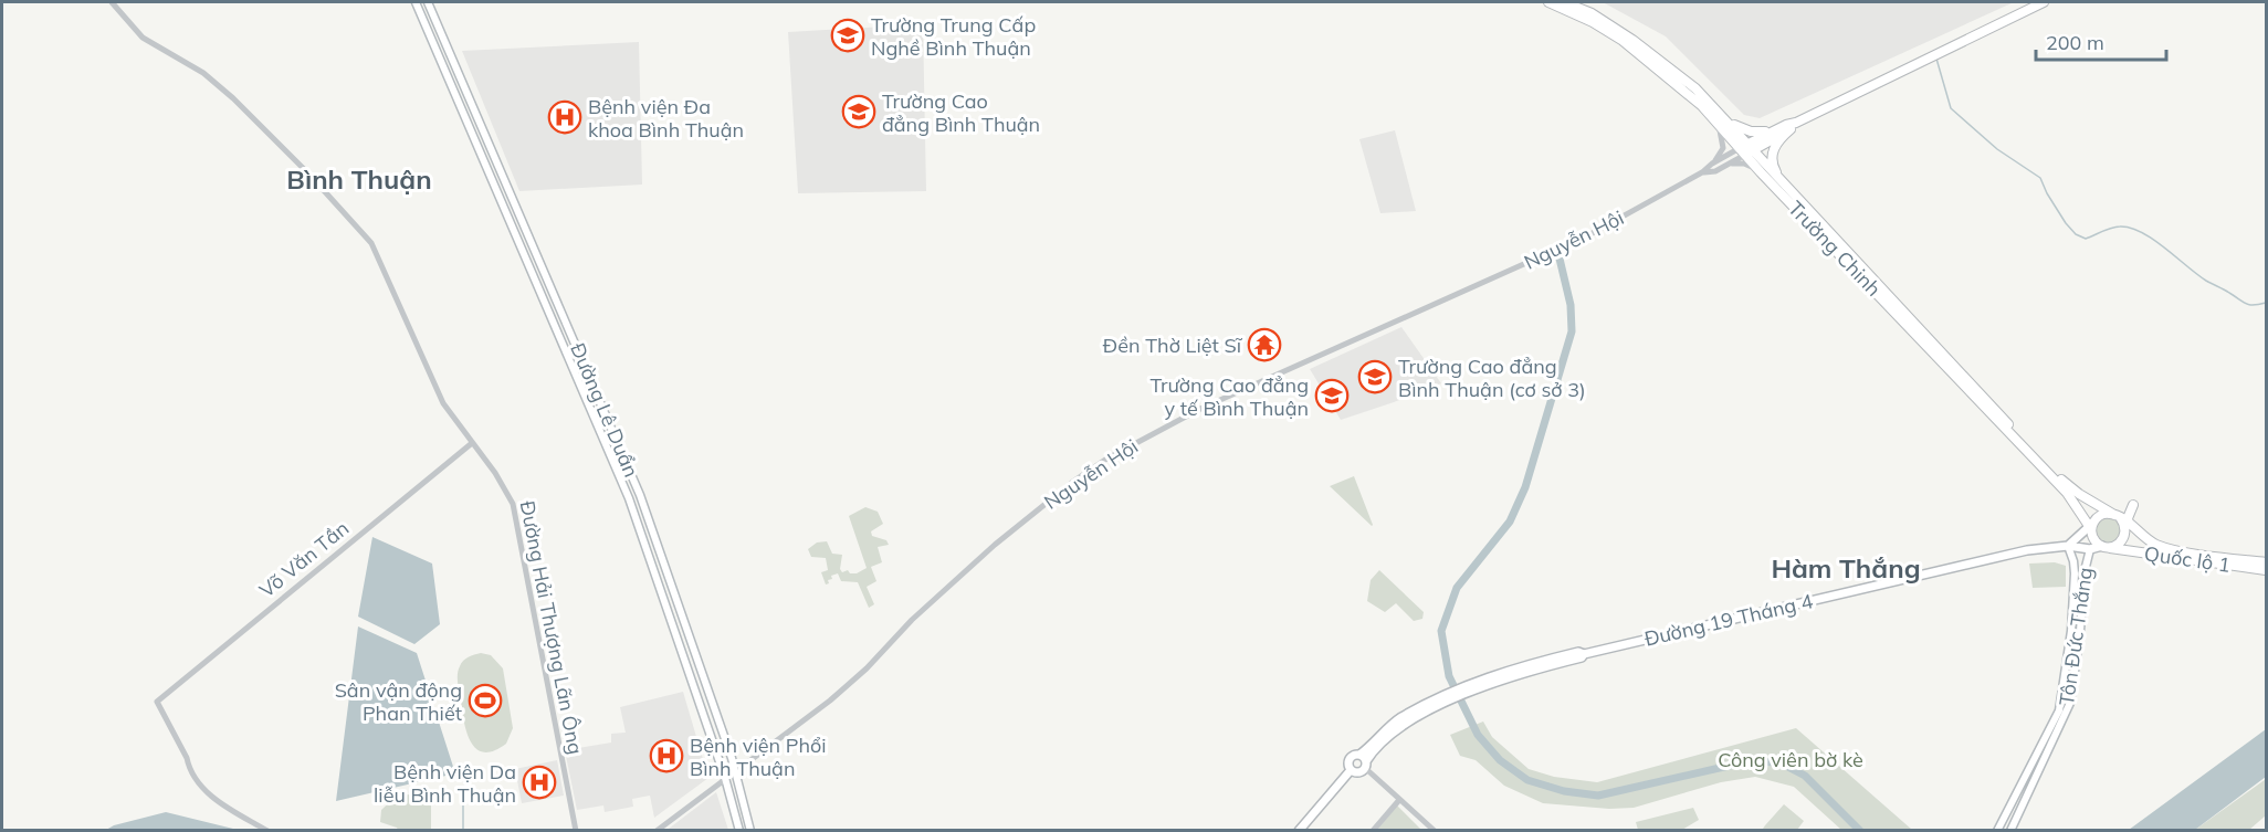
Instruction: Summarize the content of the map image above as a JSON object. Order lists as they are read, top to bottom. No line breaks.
{"streets":{"highway":["Nguyễn Hội","Trường Chinh","Quốc lộ 1"],"main road":["Đường Lê Duẩn","Đường 19 Tháng 4","Tôn Đức Thắng"],"street":["Võ Văn Tần","Đường Hải Thượng Lãn Ông"]},"crossings":[["Nguyễn Hội","Trường Chinh"],["Nguyễn Hội","Đường Lê Duẩn"],["Trường Chinh","Quốc lộ 1"],["Trường Chinh","Đường 19 Tháng 4"],["Võ Văn Tần","Đường Hải Thượng Lãn Ông"],["Quốc lộ 1","Đường 19 Tháng 4"],["Đường 19 Tháng 4","Tôn Đức Thắng"]],"districts":["Bình Thuận","Hàm Thắng"],"parks":["Công viên bờ kè"],"places":{"school or university":["Trường Trung Cấp Nghề Bình Thuận","Trường Cao đẳng Bình Thuận","Trường Cao đẳng Bình Thuận (cơ sở 3)","Trường Cao đẳng y tế Bình Thuận"],"hospital":["Bệnh viện Đa khoa Bình Thuận","Bệnh viện Phổi Bình Thuận","Bệnh viện Da liễu Bình Thuận"],"temple":["Đền Thờ Liệt Sĩ"],"sports":["Sân vận động Phan Thiết"]},"scale_bar":"200 m"}
